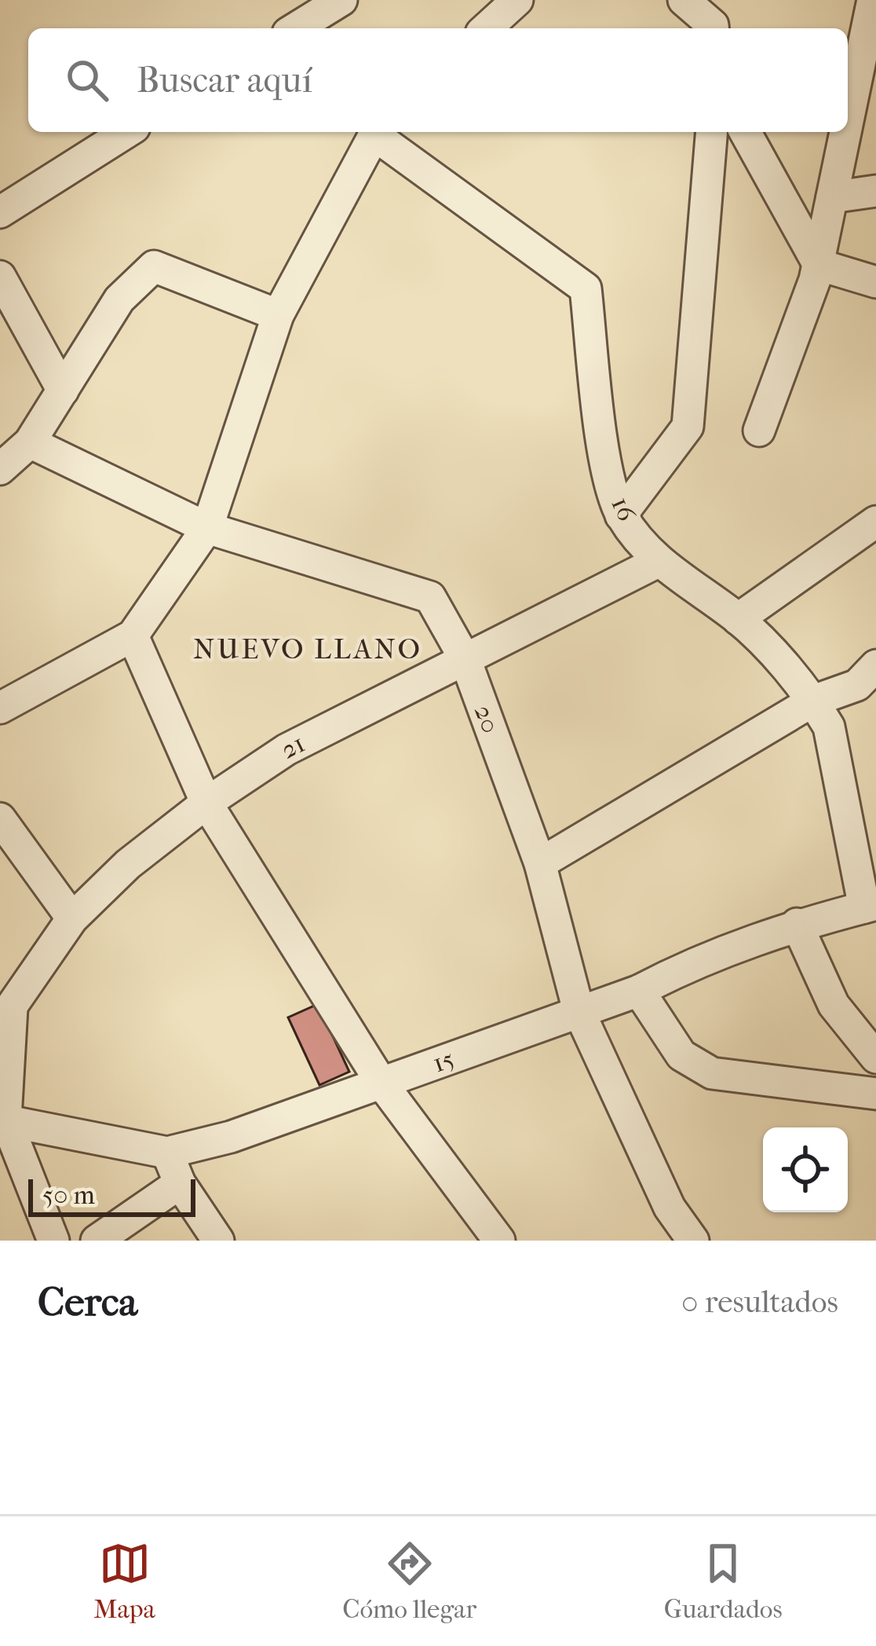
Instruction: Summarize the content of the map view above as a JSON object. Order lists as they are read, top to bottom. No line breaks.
{"streets":{"street":["16","20","21","15"]},"crossings":[["16","21"],["16","15"],["20","21"],["20","15"]],"districts":["NUEVO LLANO"],"scale_bar":"50 m","page":{"search":"Buscar aquí","scale":"50 m","heading":["Cerca","0 resultados"],"nav":["Mapa","Cómo llegar","Guardados"]}}
